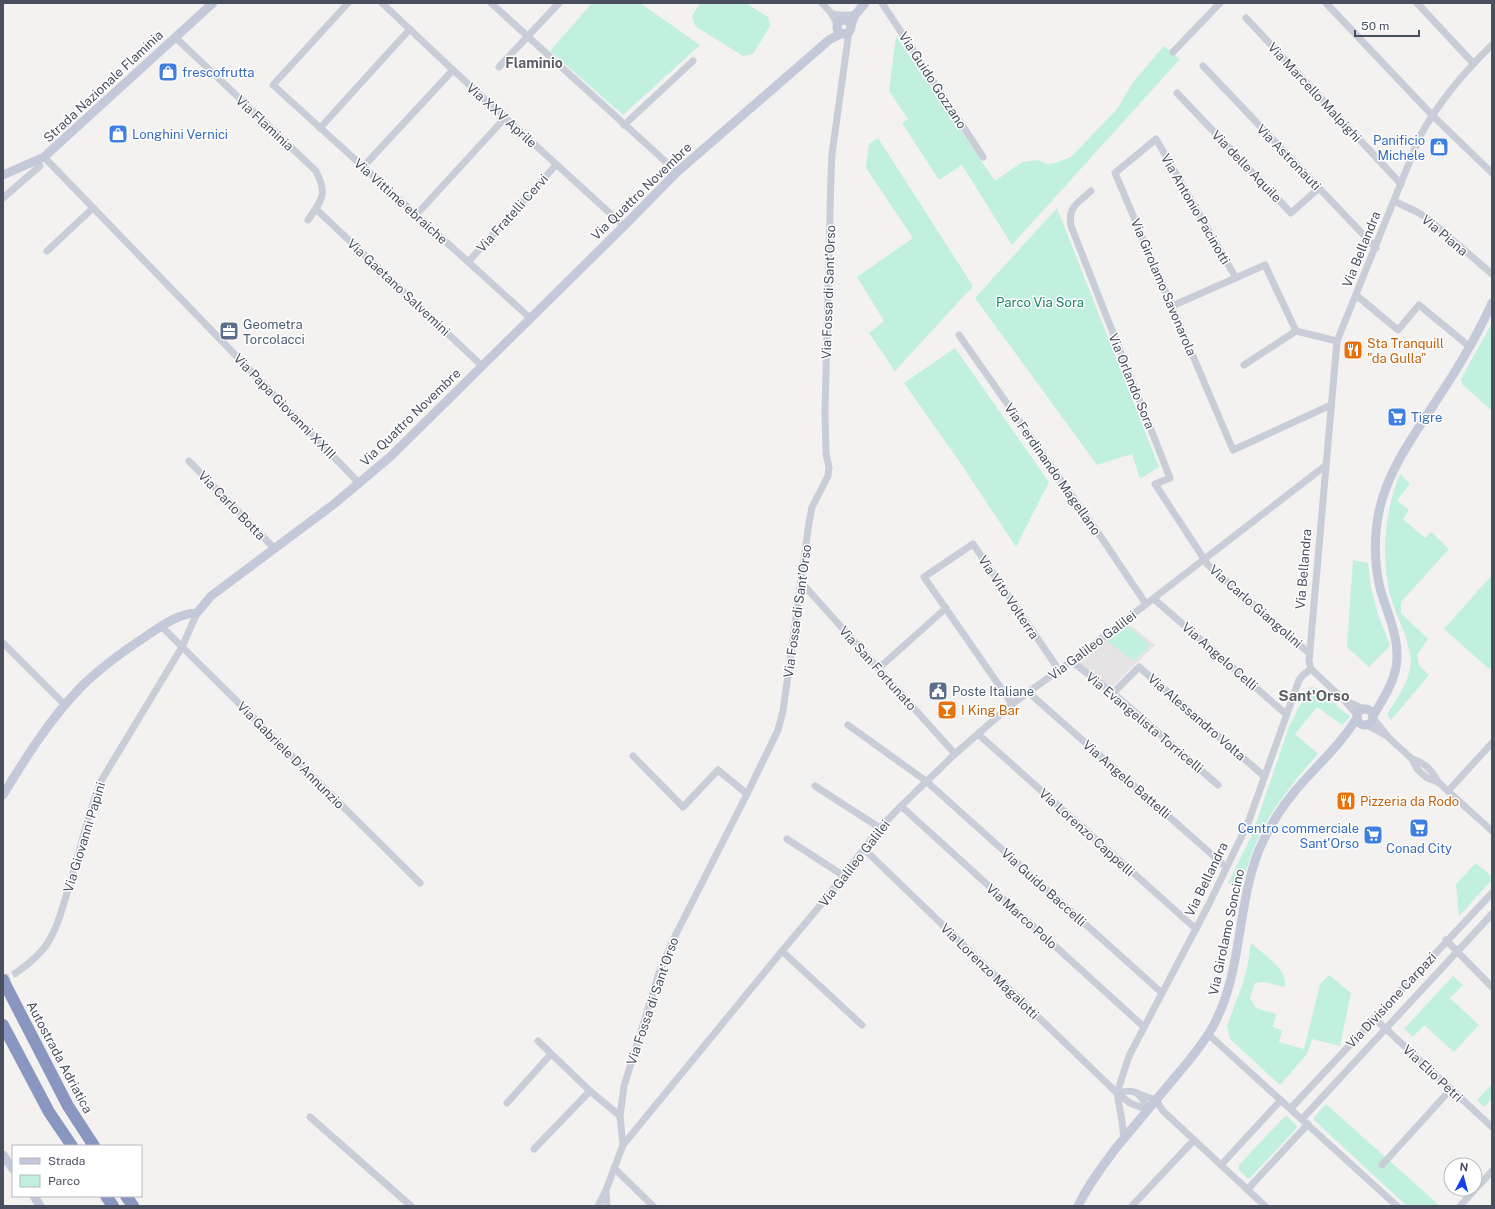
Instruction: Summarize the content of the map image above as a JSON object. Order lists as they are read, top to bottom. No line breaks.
{"streets":{"highway":["Autostrada Adriatica"],"main road":["Strada Nazionale Flaminia","Via Quattro Novembre","Via Girolamo Soncino"],"street":["Via Guido Gozzano","Via Marcello Malpighi","Via XXV Aprile","Via Flaminia","Via Astronauti","Via delle Aquile","Via Vittime ebraiche","Via Antonio Pacinotti","Via Fratelli Cervi","Via Piana","Via Bellandra","Via Gaetano Salvemini","Via Girolamo Savonarola","Via Fossa di Sant'Orso","Via Orlando Sora","Via Papa Giovanni XXIII","Via Ferdinando Magellano","Via Carlo Botta","Via Vito Volterra","Via Carlo Giangolini","Via Galileo Galilei","Via Angelo Celli","Via San Fortunato","Via Alessandro Volta","Via Evangelista Torricelli","Via Gabriele D'Annunzio","Via Angelo Battelli","Via Lorenzo Cappelli","Via Giovanni Papini","Via Guido Baccelli","Via Marco Polo","Via Lorenzo Magalotti","Via Divisione Carpazi","Via Elio Petri"]},"crossings":[["Strada Nazionale Flaminia","Via Flaminia"],["Strada Nazionale Flaminia","Via Papa Giovanni XXIII"],["Via Marcello Malpighi","Via Bellandra"],["Via XXV Aprile","Via Quattro Novembre"],["Via XXV Aprile","Via Fratelli Cervi"],["Via Flaminia","Via Gaetano Salvemini"],["Via Astronauti","Via delle Aquile"],["Via Astronauti","Via Bellandra"],["Via Quattro Novembre","Via Vittime ebraiche"],["Via Quattro Novembre","Via Gaetano Salvemini"],["Via Quattro Novembre","Via Fossa di Sant'Orso"],["Via Quattro Novembre","Via Papa Giovanni XXIII"],["Via Quattro Novembre","Via Carlo Botta"],["Via Quattro Novembre","Via Giovanni Papini"],["Via Vittime ebraiche","Via Fratelli Cervi"],["Via Antonio Pacinotti","Via Girolamo Savonarola"],["Via Piana","Via Bellandra"],["Via Bellandra","Via Girolamo Savonarola"],["Via Bellandra","Via Carlo Giangolini"],["Via Bellandra","Via Galileo Galilei"],["Via Bellandra","Via Angelo Celli"],["Via Bellandra","Via Alessandro Volta"],["Via Bellandra","Via Angelo Battelli"],["Via Bellandra","Via Lorenzo Cappelli"],["Via Bellandra","Via Guido Baccelli"],["Via Bellandra","Via Marco Polo"],["Via Bellandra","Via Lorenzo Magalotti"],["Via Fossa di Sant'Orso","Via Galileo Galilei"],["Via Fossa di Sant'Orso","Via San Fortunato"],["Via Orlando Sora","Via Carlo Giangolini"],["Via Orlando Sora","Via Galileo Galilei"],["Via Ferdinando Magellano","Via Galileo Galilei"],["Via Vito Volterra","Via Galileo Galilei"],["Via Carlo Giangolini","Via Galileo Galilei"],["Via Galileo Galilei","Via Angelo Celli"],["Via Galileo Galilei","Via San Fortunato"],["Via Galileo Galilei","Via Evangelista Torricelli"],["Via Galileo Galilei","Via Angelo Battelli"],["Via Galileo Galilei","Via Lorenzo Cappelli"],["Via Galileo Galilei","Via Guido Baccelli"],["Via Galileo Galilei","Via Marco Polo"],["Via Galileo Galilei","Via Lorenzo Magalotti"],["Via Alessandro Volta","Via Evangelista Torricelli"],["Via Gabriele D'Annunzio","Via Giovanni Papini"],["Via Girolamo Soncino","Via Lorenzo Magalotti"],["Via Divisione Carpazi","Via Elio Petri"]],"districts":["Flaminio","Sant'Orso"],"parks":["Parco Via Sora"],"places":{"shop":["frescofrutta","Longhini Vernici","Panificio Michele"],"office":["Geometra Torcolacci"],"restaurant":["Sta Tranquill \"da Gulla\"","Pizzeria da Rodo"],"supermarket":["Tigre","Conad City","Centro commerciale Sant'Orso"],"public building":["Poste Italiane"],"bar":["I King Bar"]},"legend":["Strada","Parco"],"scale_bar":"50 m","north":"top"}
